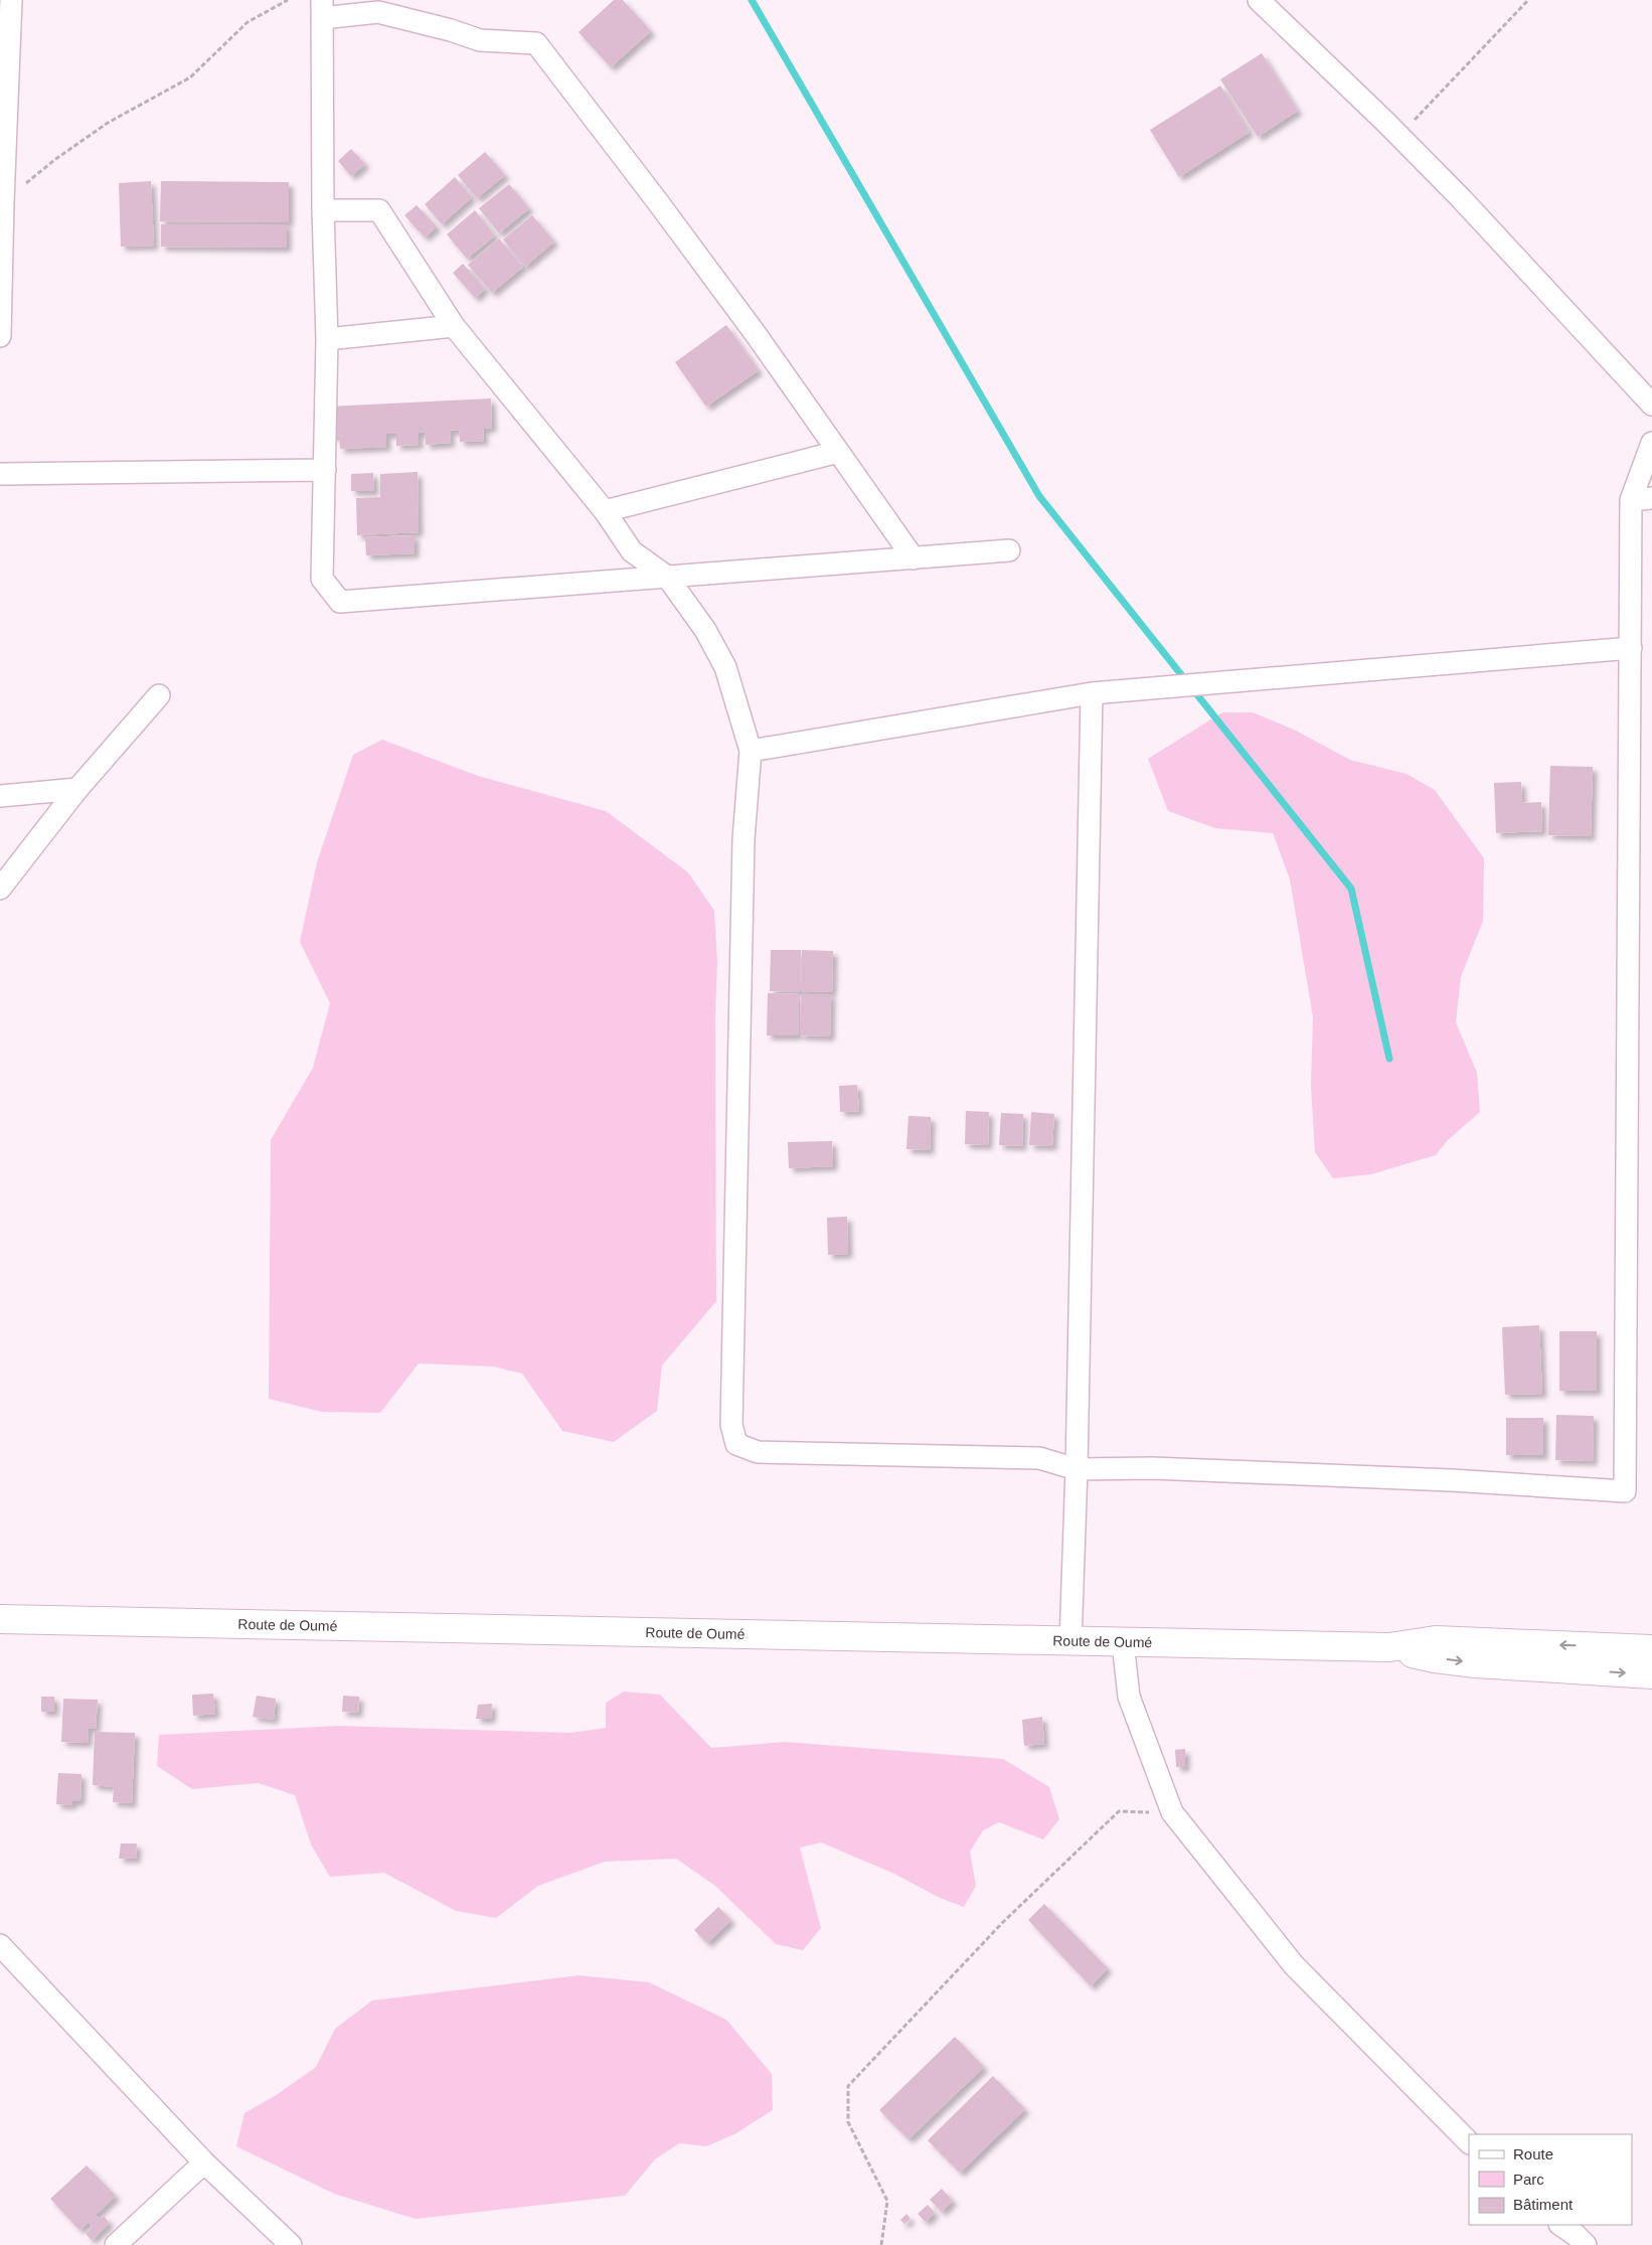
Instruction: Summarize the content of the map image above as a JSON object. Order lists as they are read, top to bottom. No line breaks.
{"streets":{"main road":["Route de Oumé"]},"legend":["Route","Parc","Bâtiment"]}
